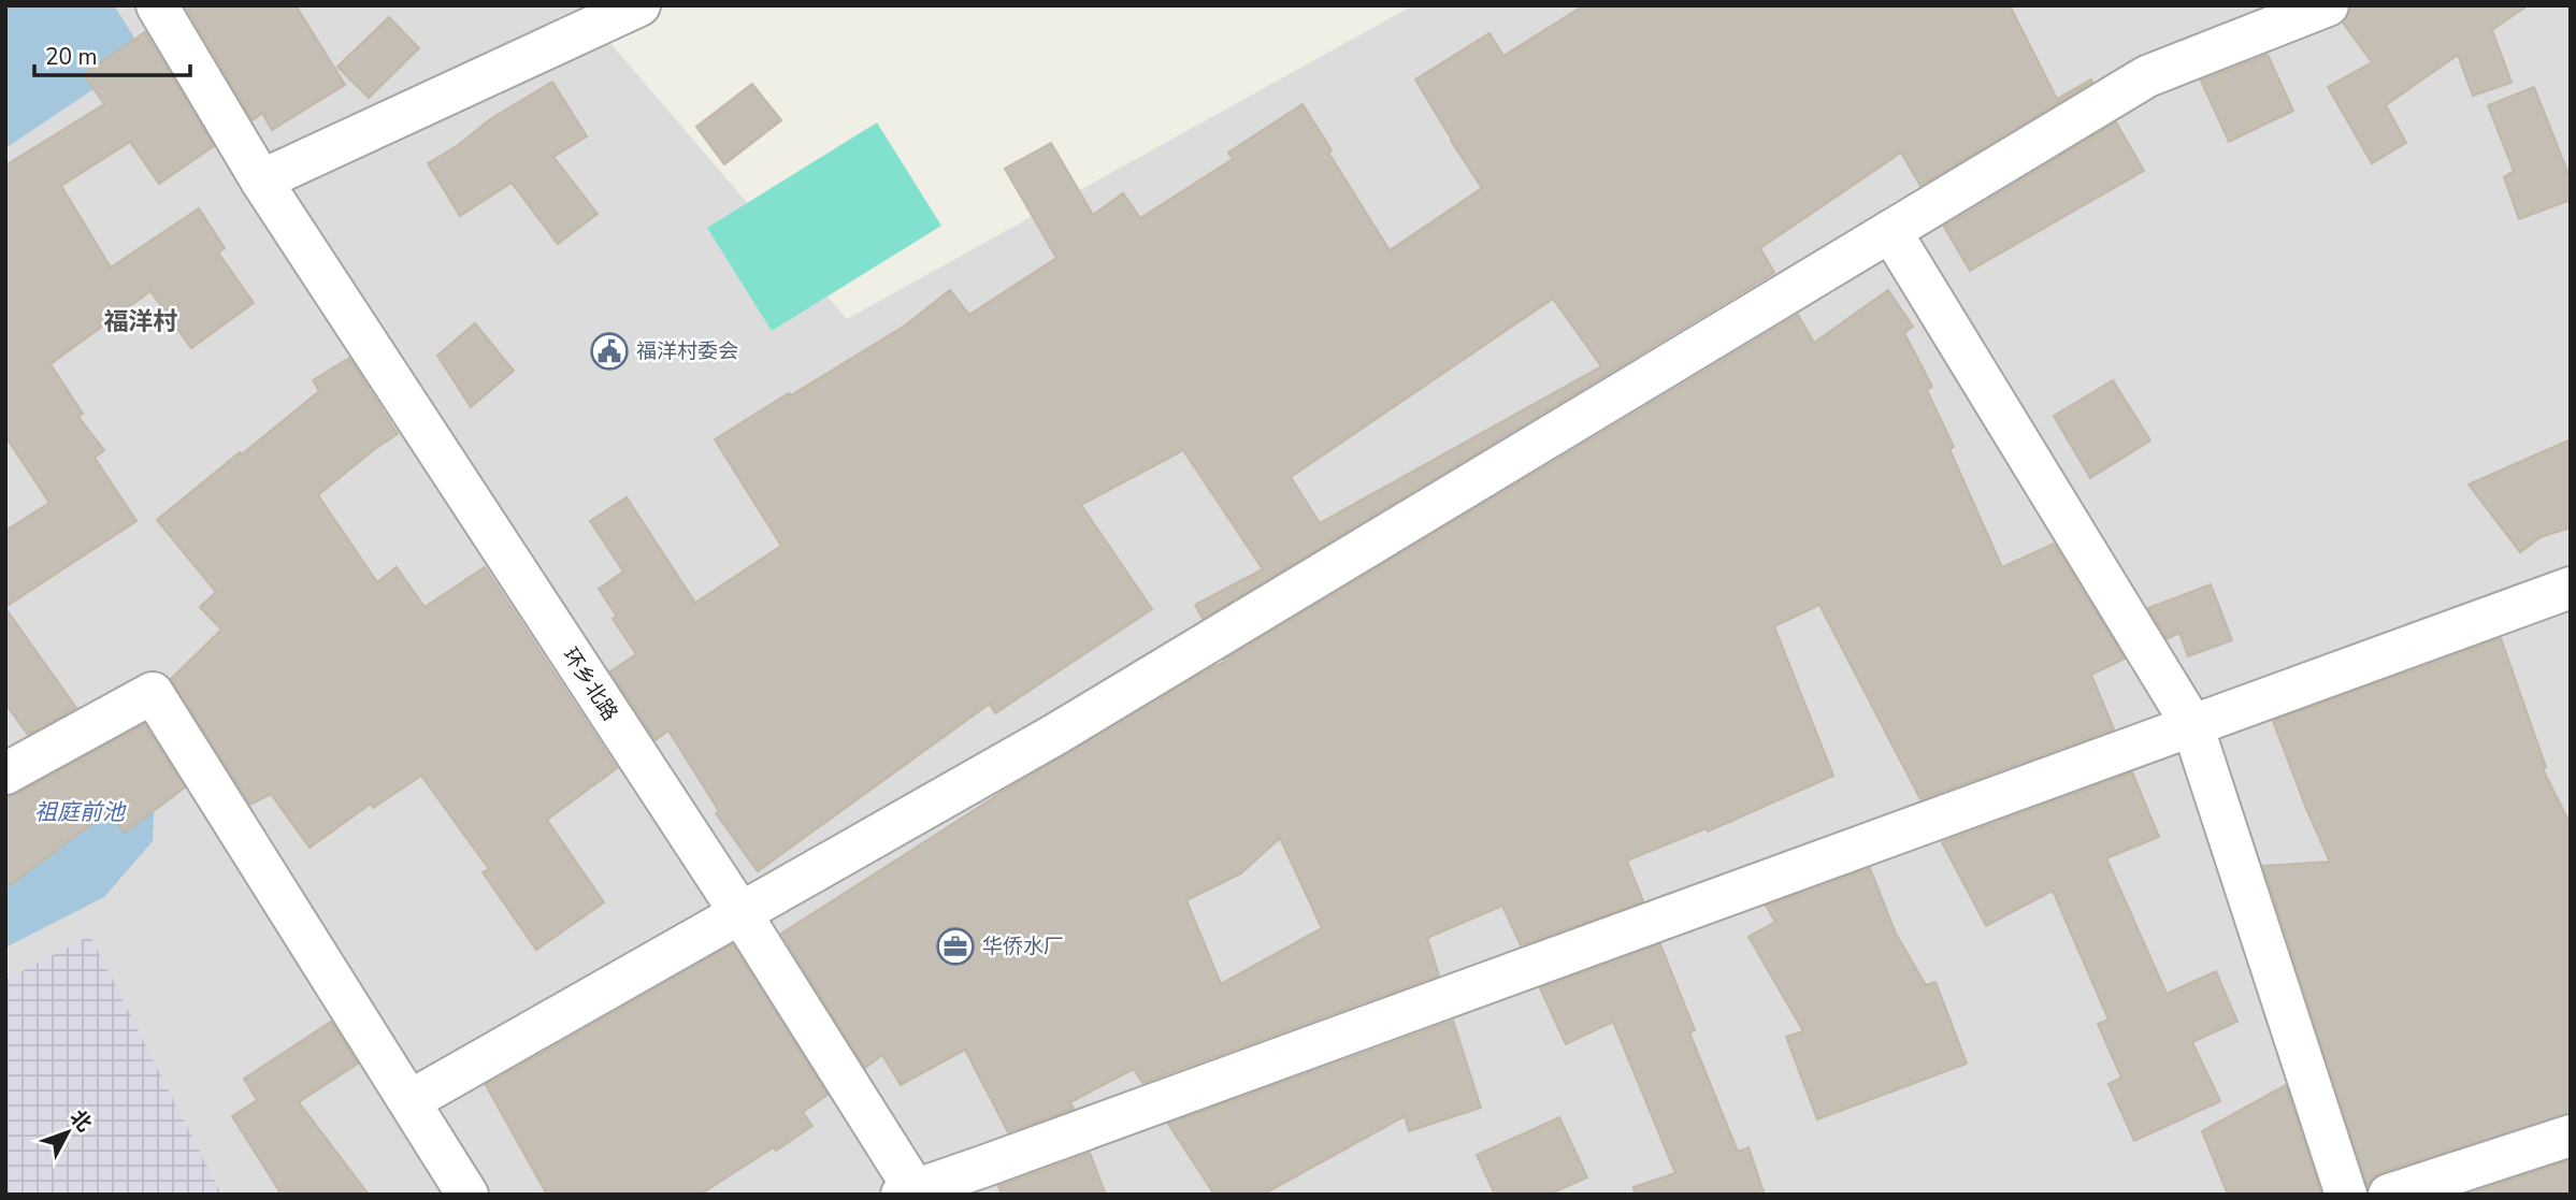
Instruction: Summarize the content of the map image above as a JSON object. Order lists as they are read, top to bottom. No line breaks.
{"streets":{"street":["环乡北路"]},"districts":["福洋村"],"water":["祖庭前池"],"places":{"public building":["福洋村委会"],"office":["华侨水厂"]},"scale_bar":"20 m","north":"top right"}
